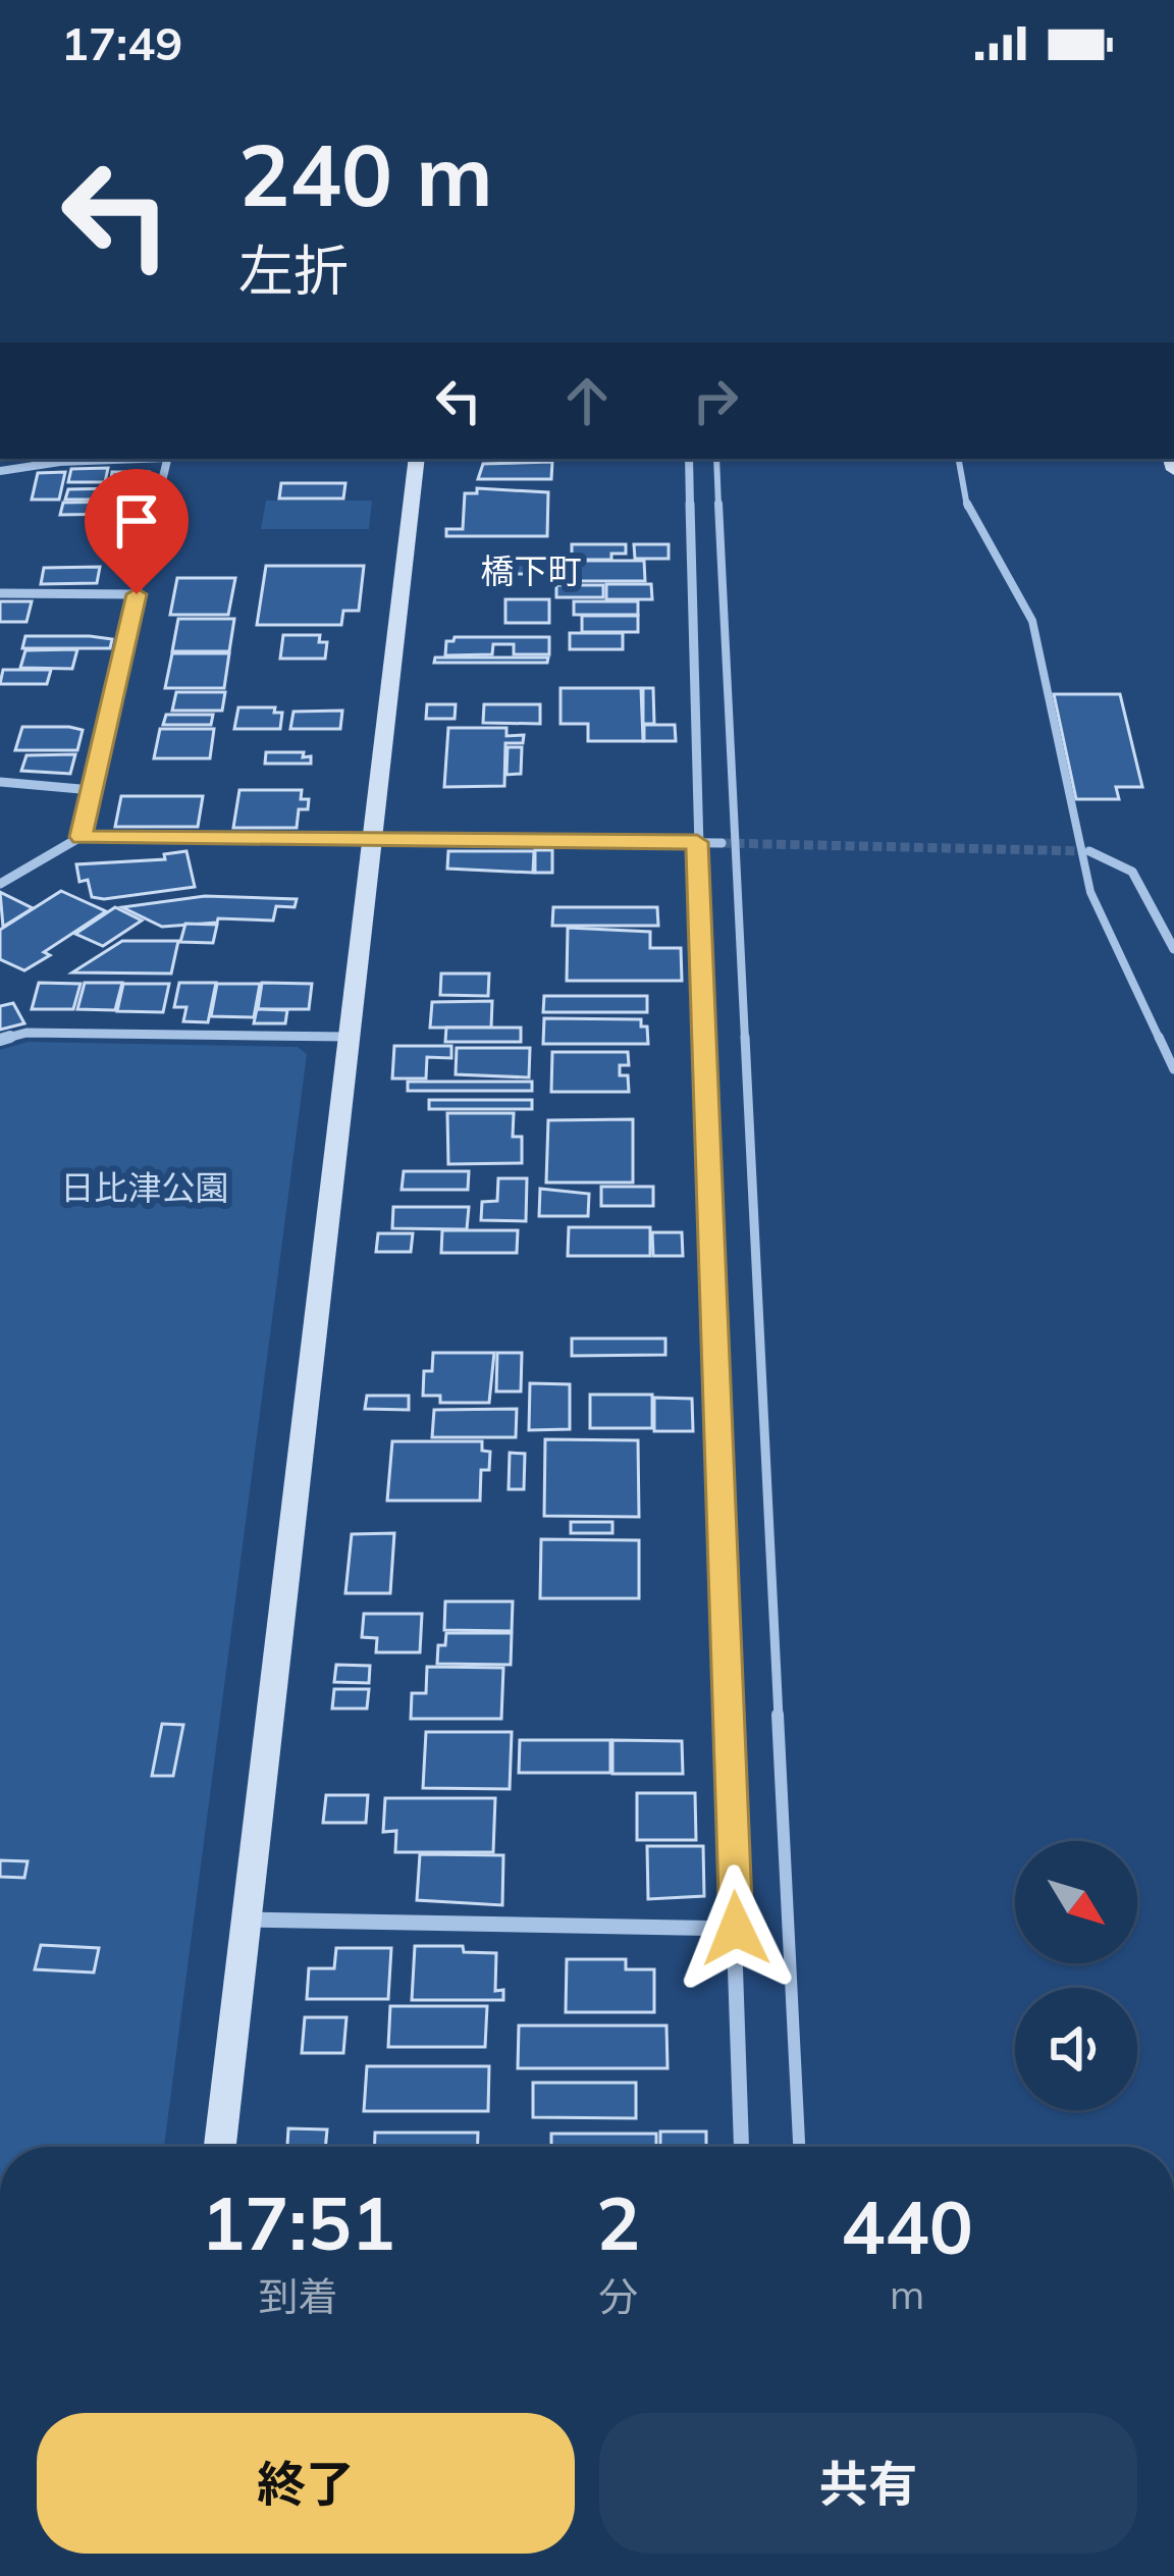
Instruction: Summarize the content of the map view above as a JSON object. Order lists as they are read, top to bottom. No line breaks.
{"districts":["橋下町"],"parks":["日比津公園"],"north":"bottom right","page":{"status":"17:49","turn":["240 m","左折"],"eta":["17:51","到着","2","分","440","m"],"buttons":["終了","共有"]}}
